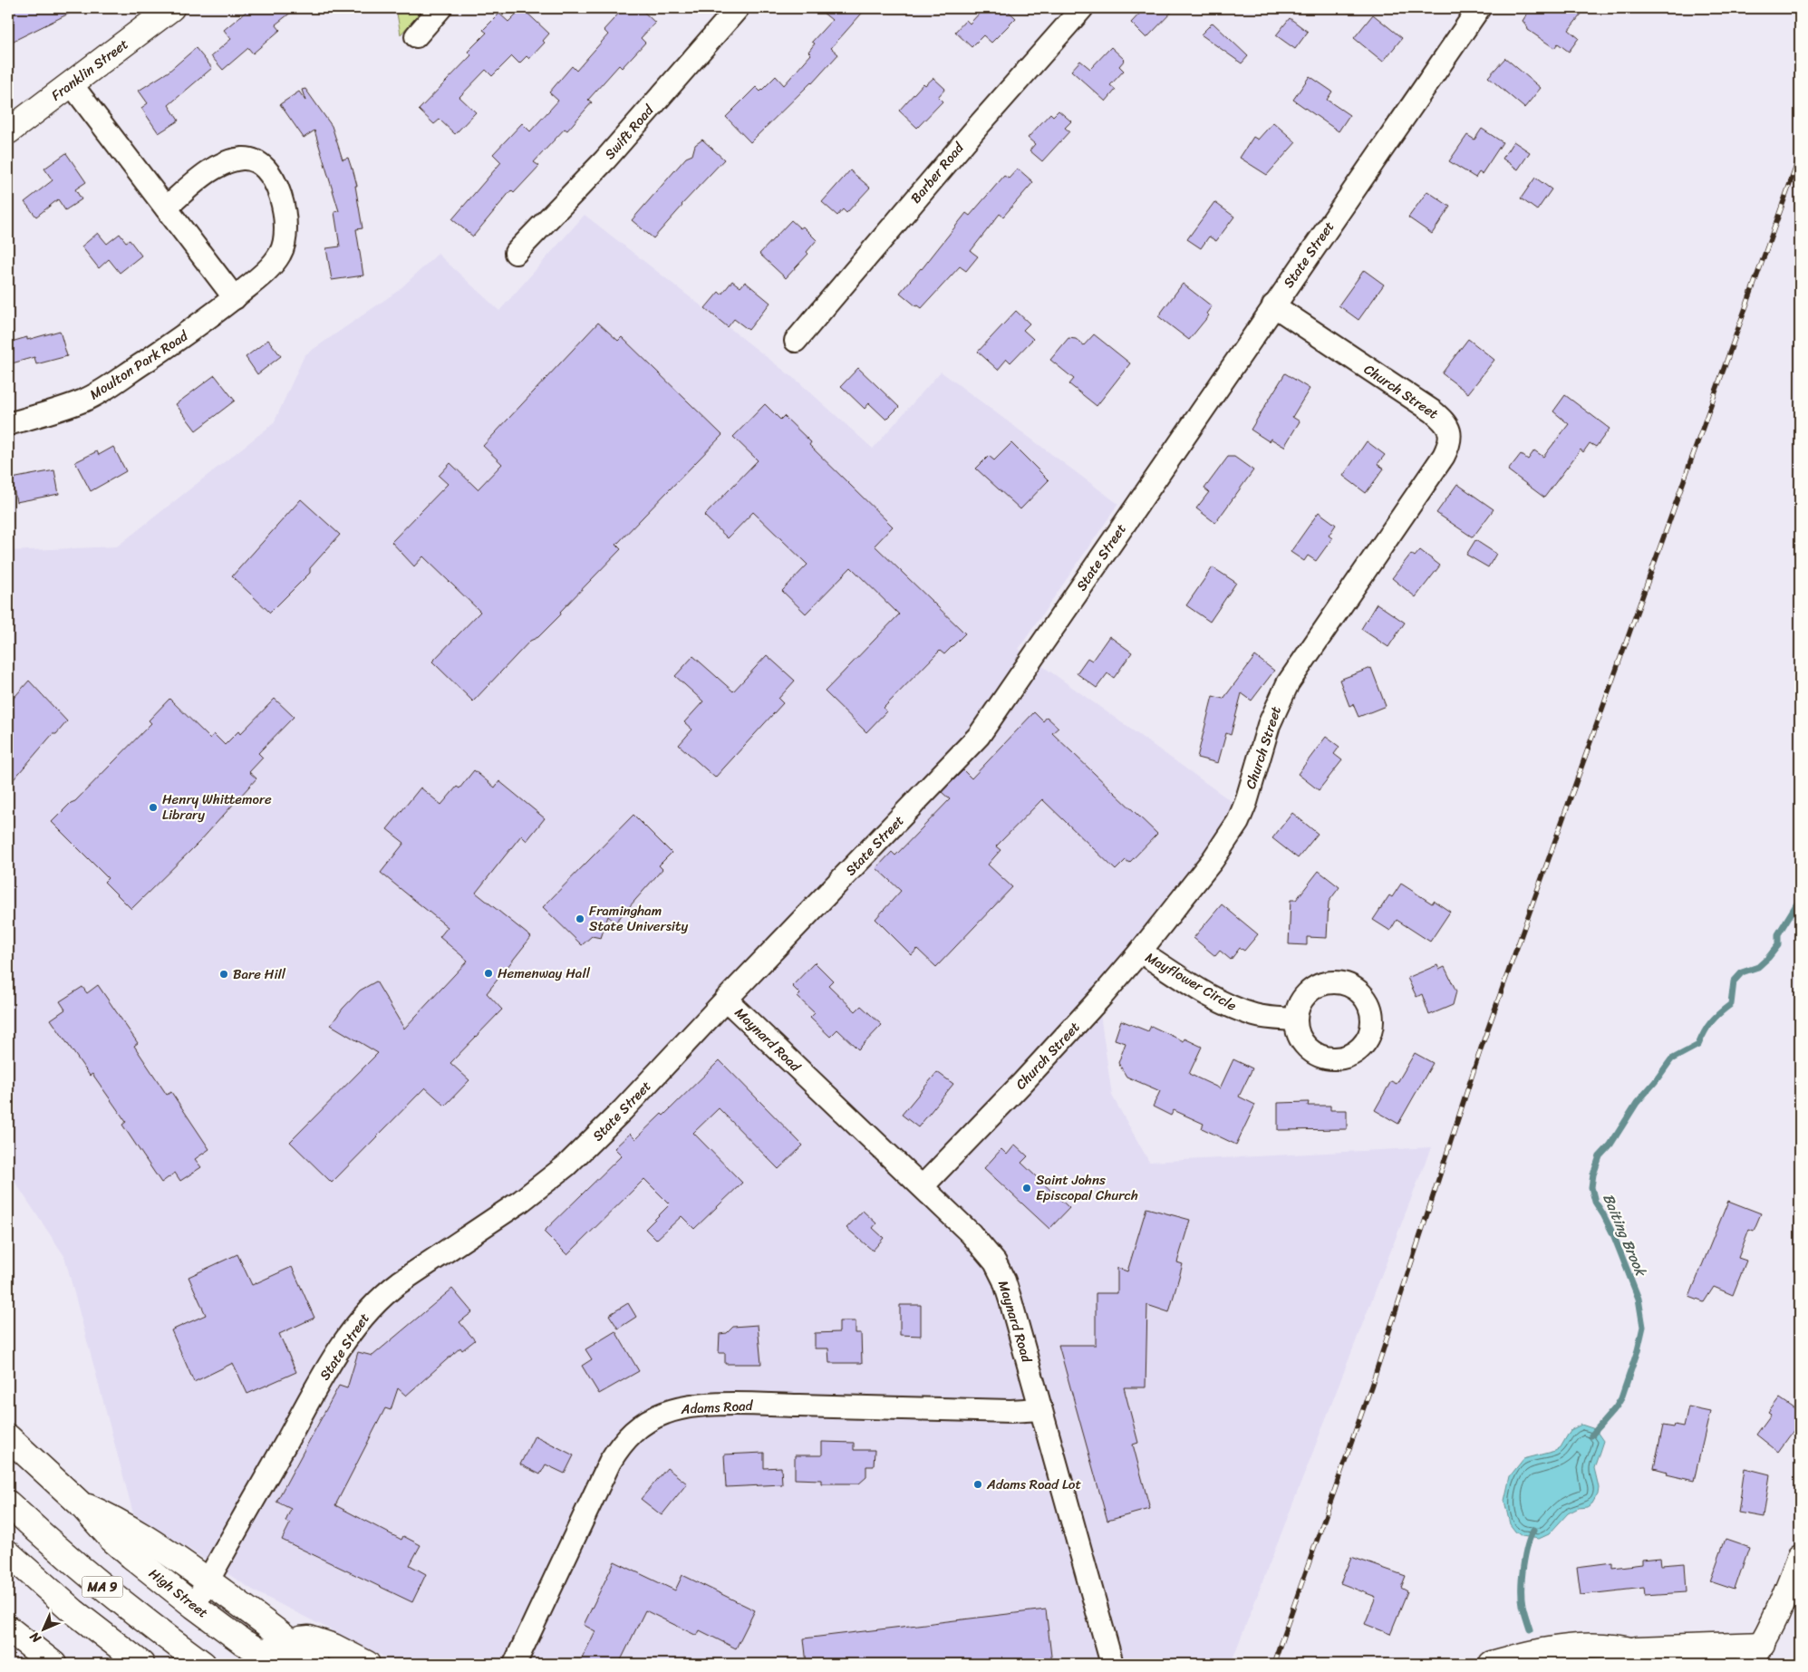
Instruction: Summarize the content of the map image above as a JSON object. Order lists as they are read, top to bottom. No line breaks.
{"streets":{"main road":["Franklin Street","MA 9","High Street"],"street":["Swift Road","Barber Road","State Street","Moulton Park Road","Church Street","Mayflower Circle","Maynard Road","Adams Road"]},"crossings":[["State Street","Church Street"],["State Street","Maynard Road"],["State Street","High Street"],["Church Street","Mayflower Circle"],["Church Street","Maynard Road"],["Maynard Road","Adams Road"]],"water":["Baiting Brook"],"places":["Henry Whittemore Library","Framingham State University","Hemenway Hall","Bare Hill","Saint Johns Episcopal Church","Adams Road Lot"],"north":"bottom left"}
